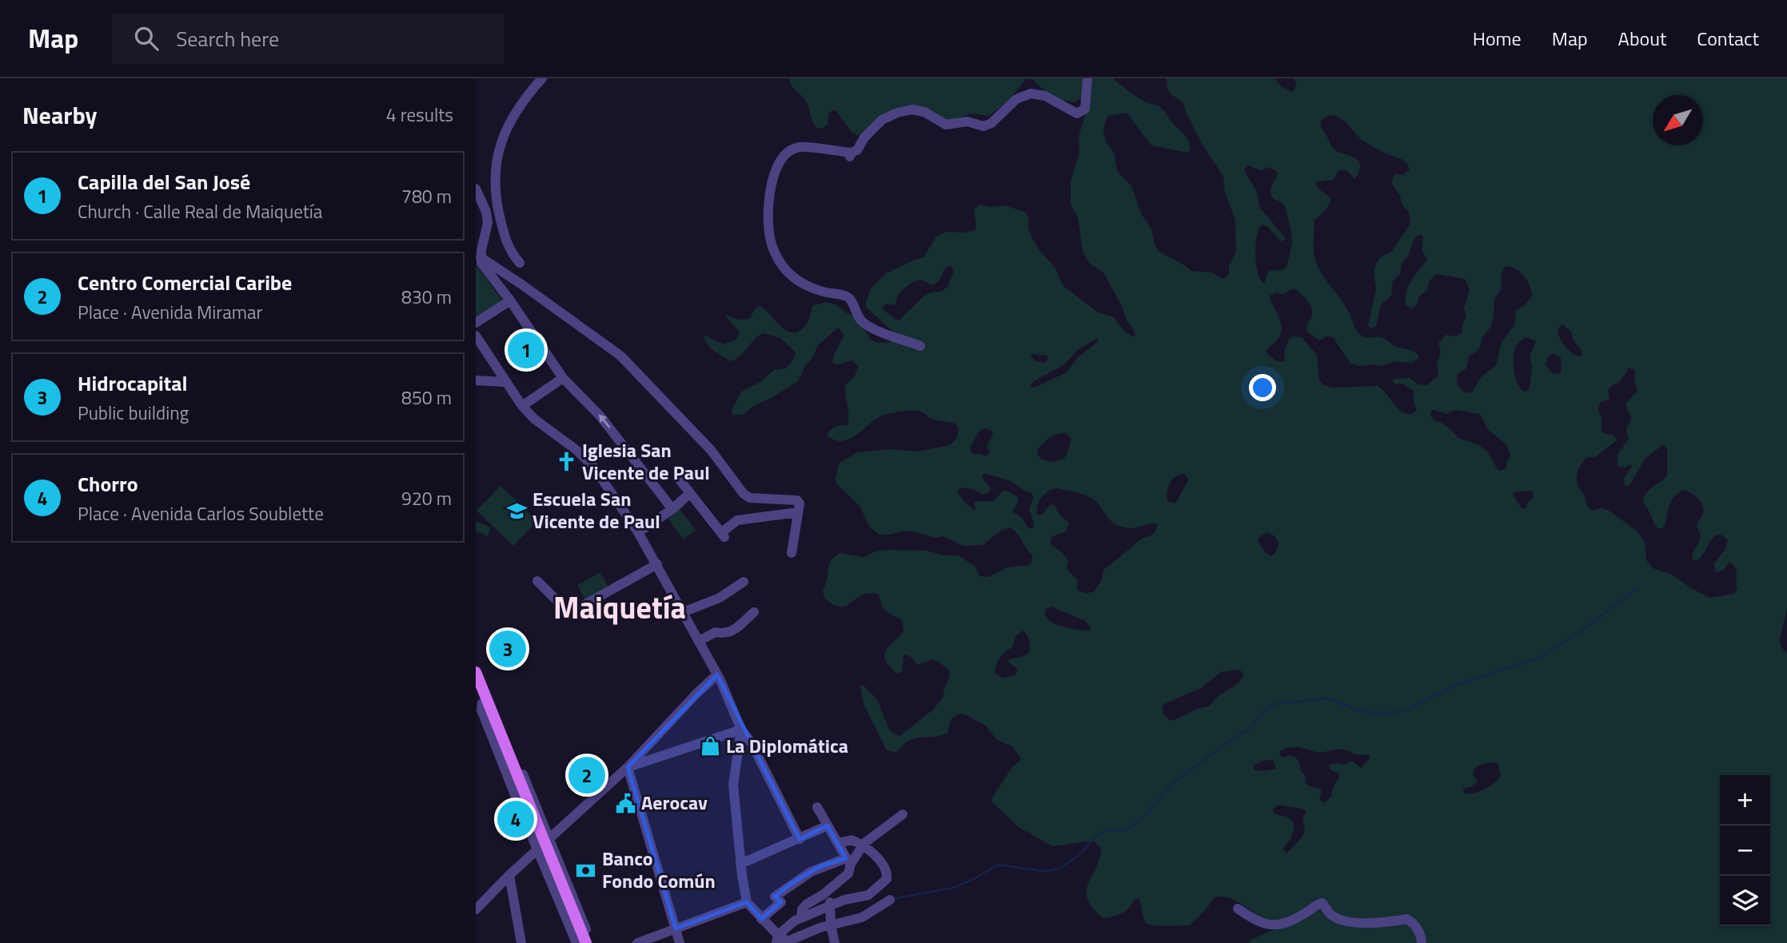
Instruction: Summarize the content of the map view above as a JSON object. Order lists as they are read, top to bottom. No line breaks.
{"districts":["Maiquetía"],"places":{"church":["Iglesia San Vicente de Paul"],"school or university":["Escuela San Vicente de Paul"],"shop":["La Diplomática"],"public building":["Aerocav"],"bank":["Banco Fondo Común"]},"north":"bottom left","page":{"header":"Map","search":"Search here","nav":["Home","Map","About","Contact"],"heading":["Nearby","4 results"],"list":[{"mark":"1","name":"Capilla del San José","note":"Church · Calle Real de Maiquetía","value":"780 m"},{"mark":"2","name":"Centro Comercial Caribe","note":"Place · Avenida Miramar","value":"830 m"},{"mark":"3","name":"Hidrocapital","note":"Public building","value":"850 m"},{"mark":"4","name":"Chorro","note":"Place · Avenida Carlos Soublette","value":"920 m"}],"pins":["1","3","2","4"],"map_buttons":["+","−"]}}
